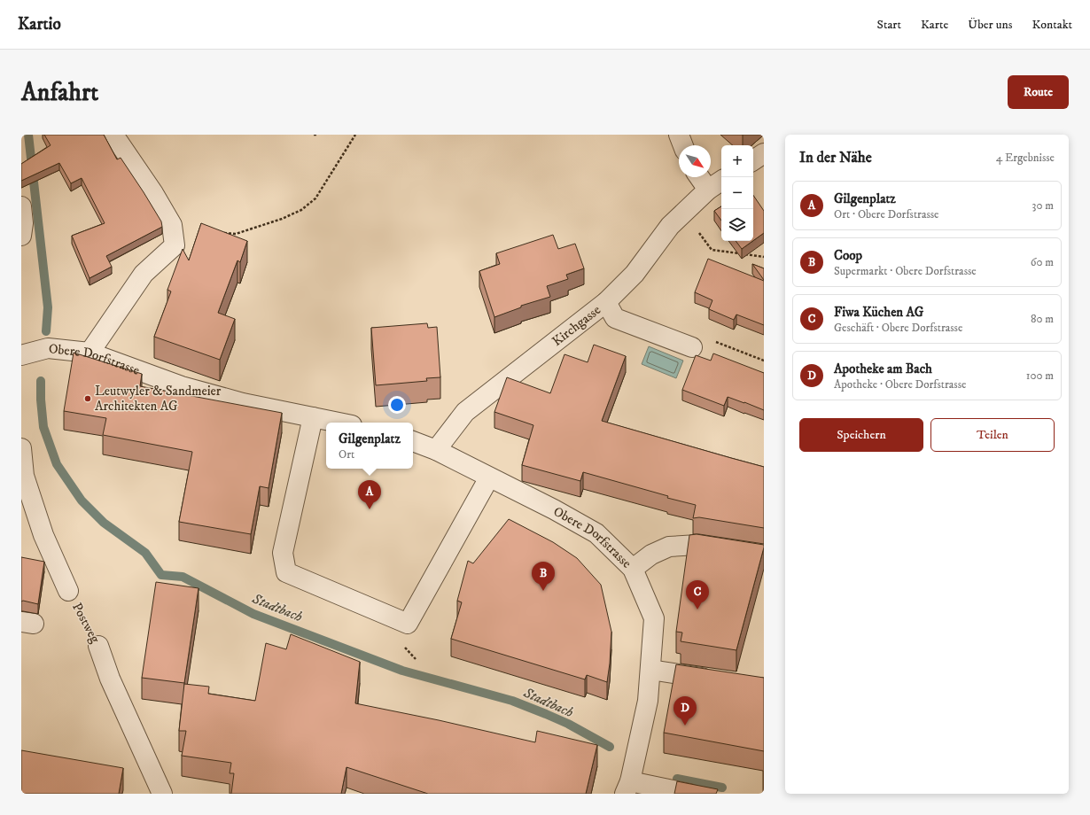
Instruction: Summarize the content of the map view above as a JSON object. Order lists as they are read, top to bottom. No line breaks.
{"streets":{"street":["Kirchgasse","Obere Dorfstrasse","Postweg"]},"crossings":[["Kirchgasse","Obere Dorfstrasse"]],"water":["Stadtbach"],"places":["Leutwyler & Sandmeier Architekten AG"],"north":"bottom right","page":{"header":"Kartio","nav":["Start","Karte","Über uns","Kontakt"],"buttons":["Route",["Speichern","Teilen"]],"title":"Anfahrt","heading":["In der Nähe","4 Ergebnisse"],"map_buttons":["+","−"],"list":[{"mark":"A","name":"Gilgenplatz","note":"Ort · Obere Dorfstrasse","value":"30 m"},{"mark":"B","name":"Coop","note":"Supermarkt · Obere Dorfstrasse","value":"60 m"},{"mark":"C","name":"Fiwa Küchen AG","note":"Geschäft · Obere Dorfstrasse","value":"80 m"},{"mark":"D","name":"Apotheke am Bach","note":"Apotheke · Obere Dorfstrasse","value":"100 m"}],"popup":["Gilgenplatz","Ort"],"pins":["A","B","C","D"]}}
